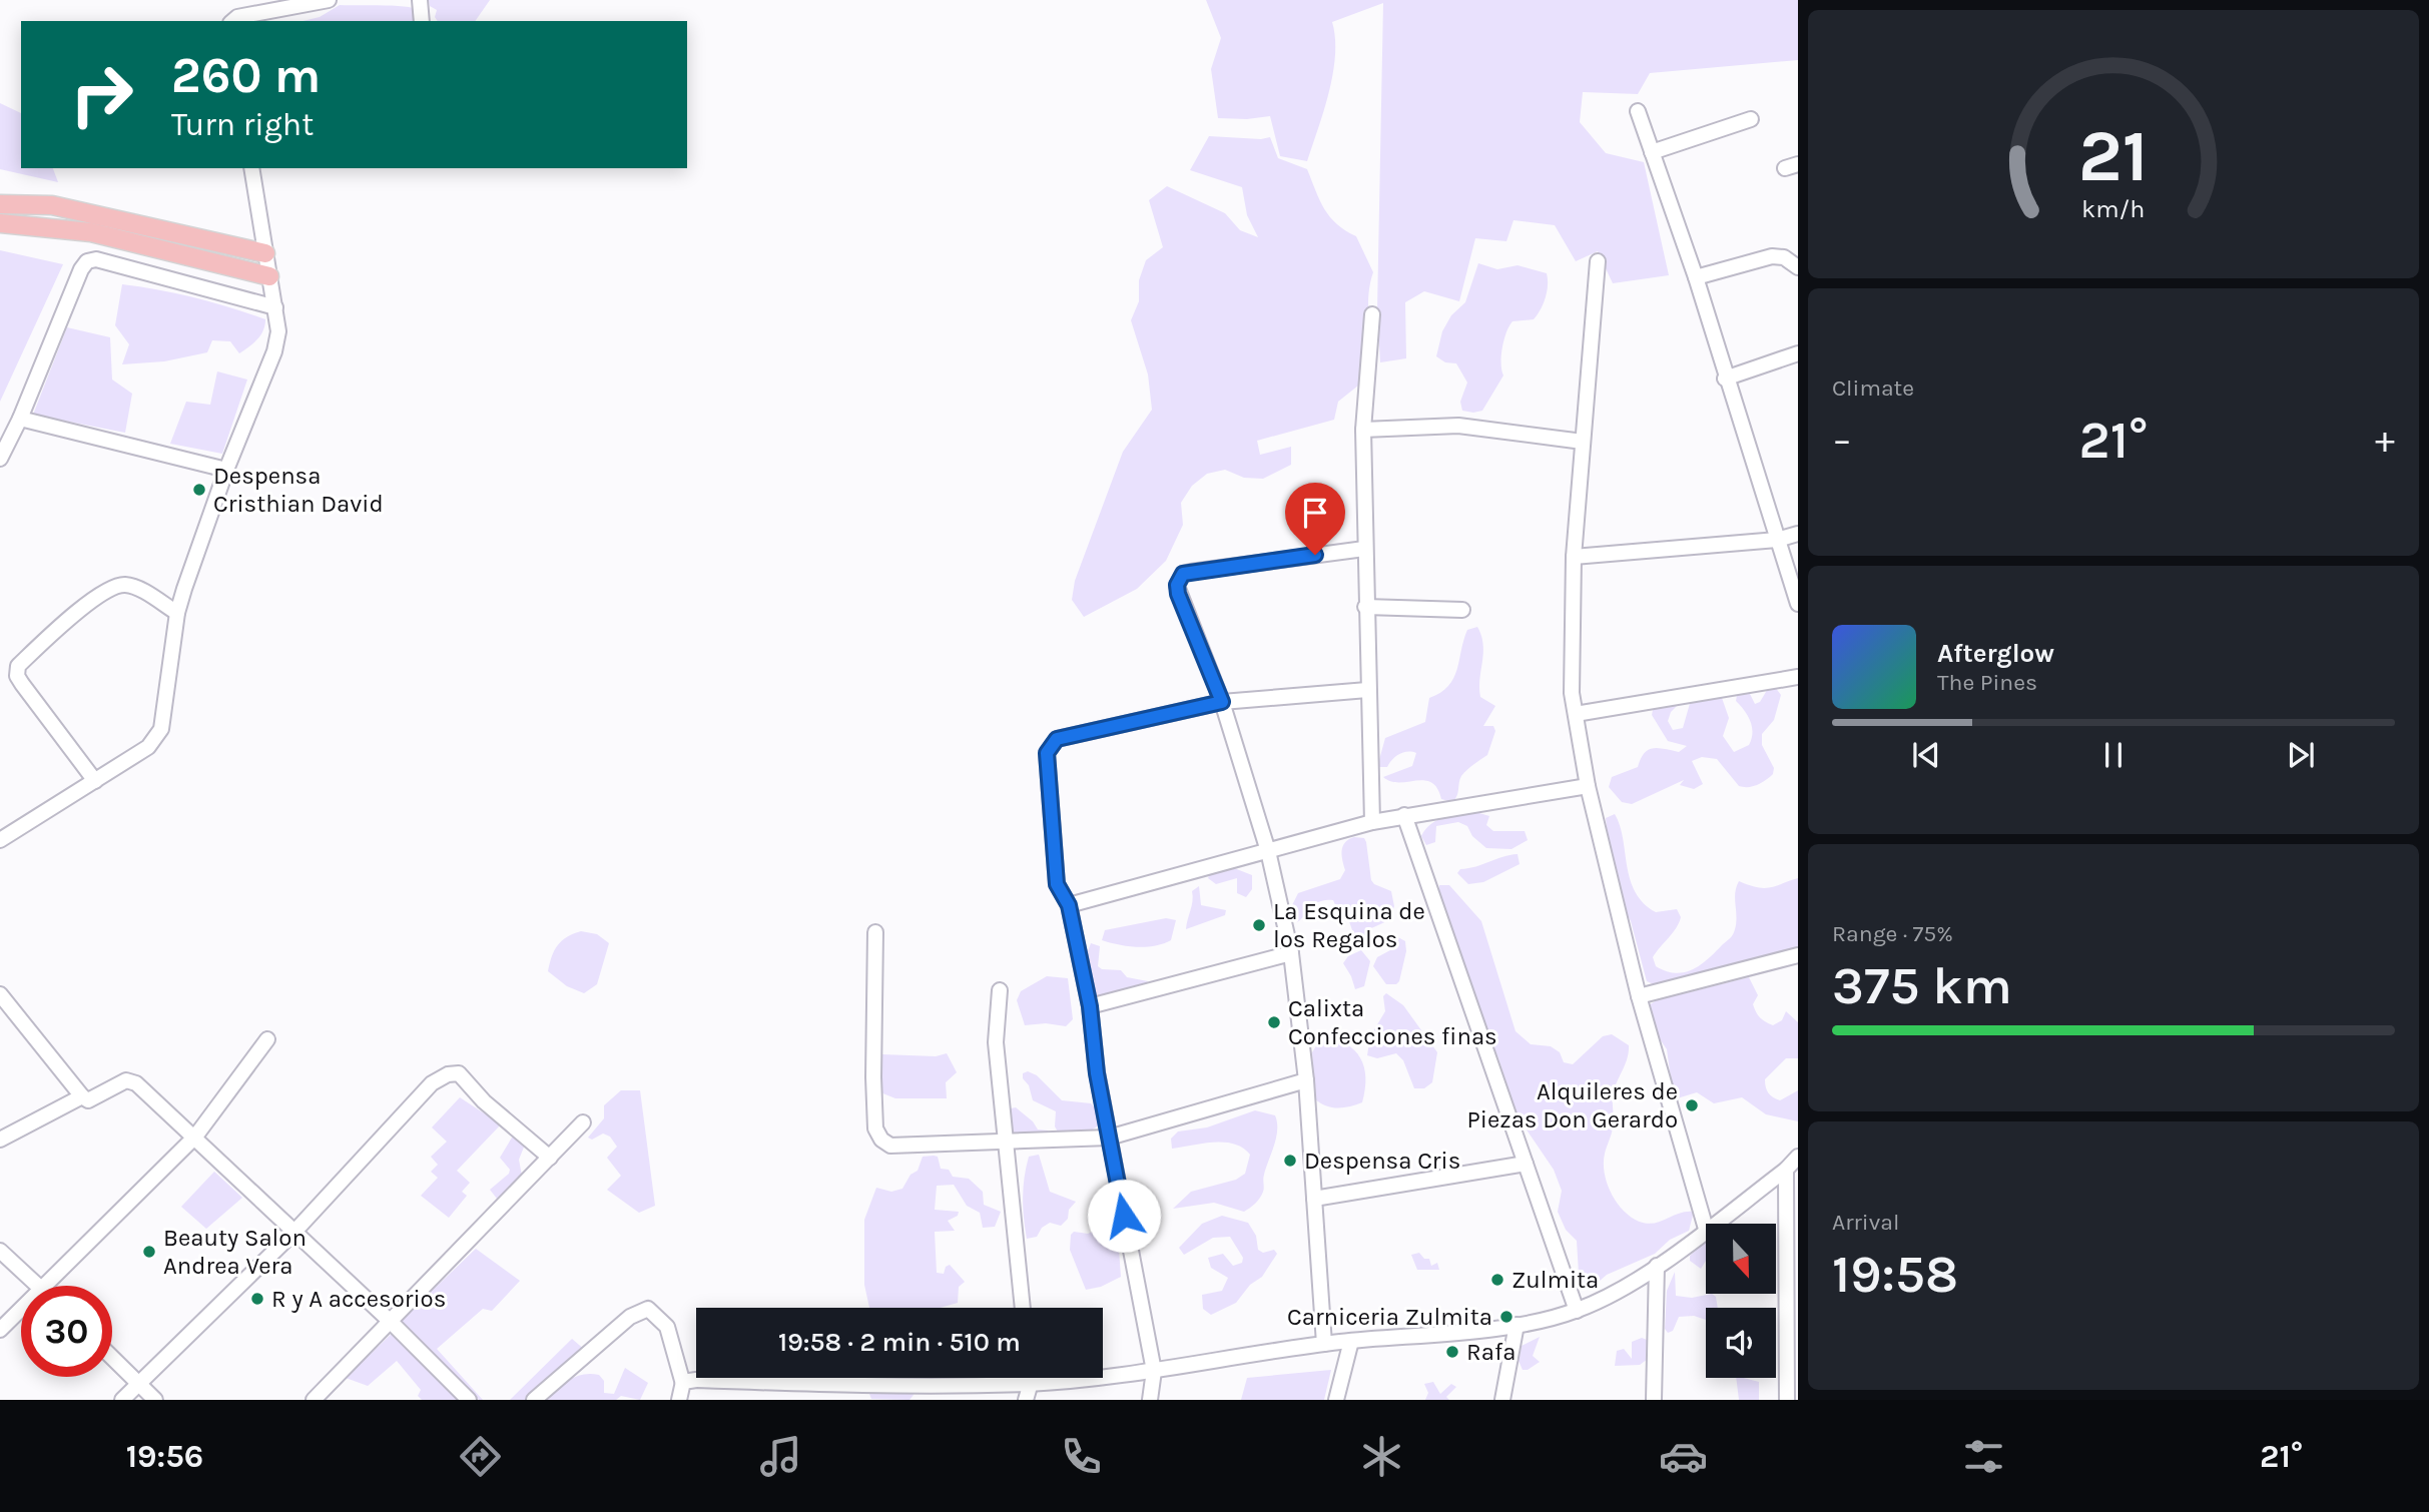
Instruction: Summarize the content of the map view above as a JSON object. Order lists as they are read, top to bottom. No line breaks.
{"places":["Despensa Cristhian David","La Esquina de los Regalos","Calixta Confecciones finas","Alquileres de Piezas Don Gerardo","Despensa Cris","Beauty Salon Andrea Vera","Zulmita","R y A accesorios","Carniceria Zulmita","Rafa"],"north":"bottom","page":{"turn":["260 m","Turn right"],"tile":["Climate",["Range · 75%","375 km"],["Arrival","19:58"]],"heat":["−","21°","+"],"song":["Afterglow","The Pines"],"limit":"30","trip":"19:58 · 2 min · 510 m","tabs":["19:56","21°"],"gauge":["21","km/h"]}}
